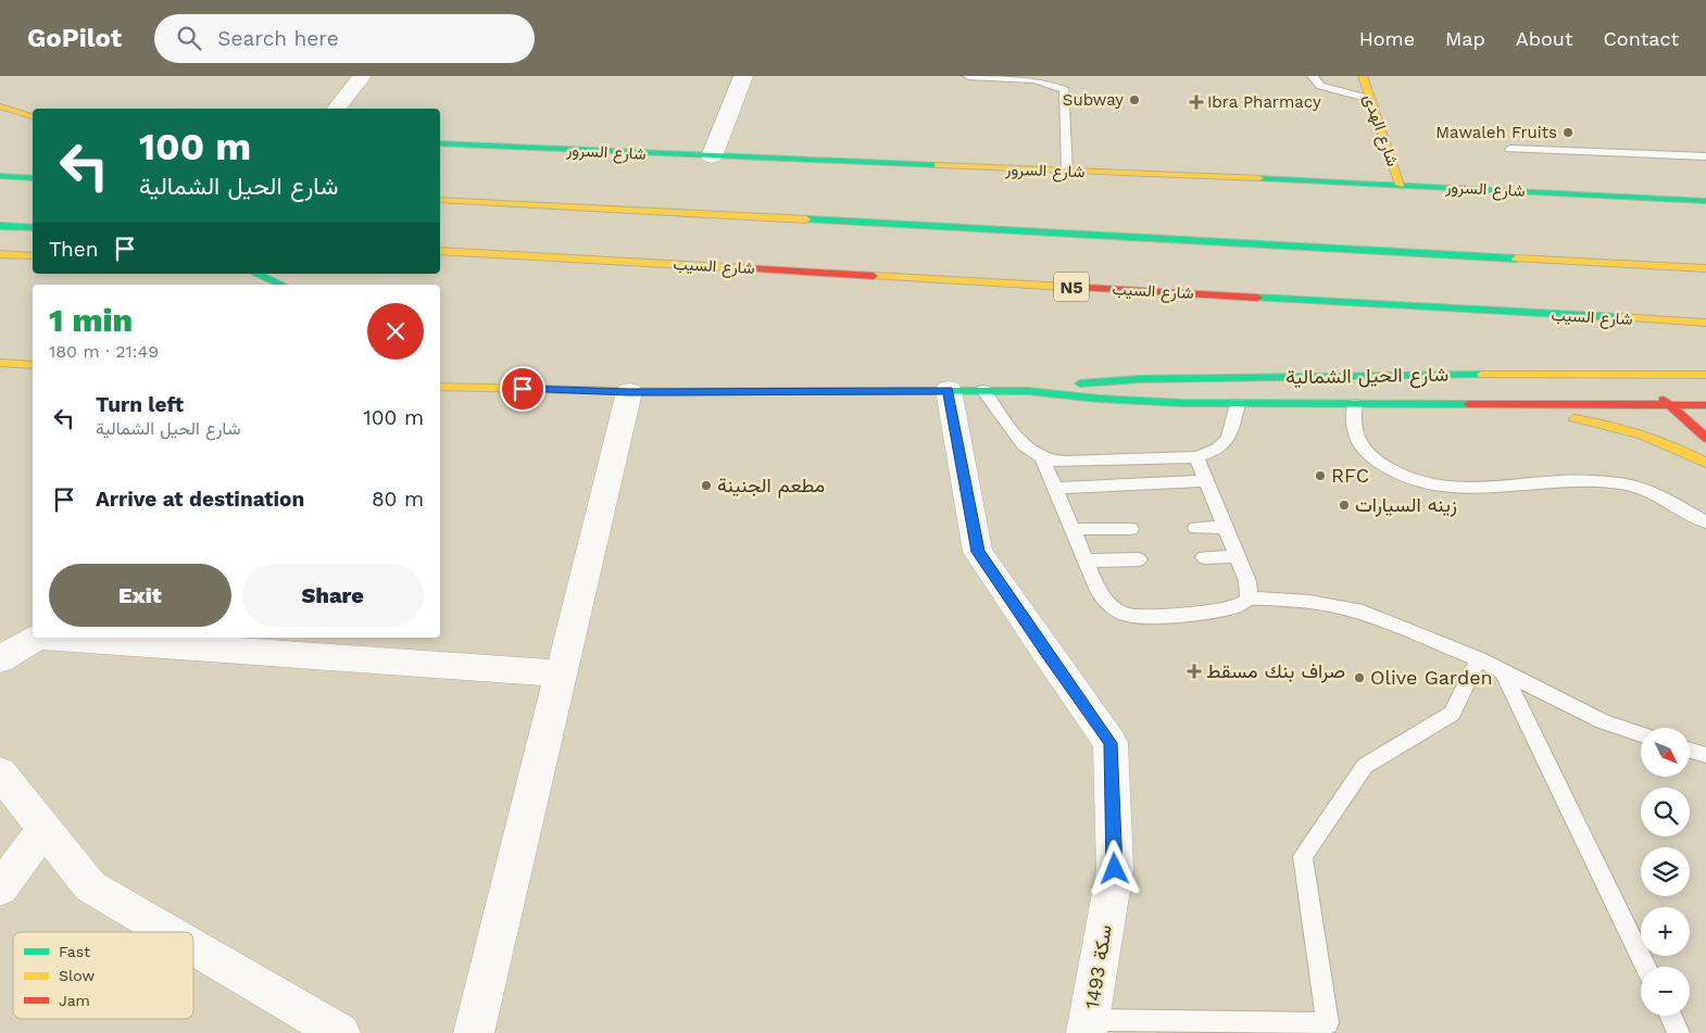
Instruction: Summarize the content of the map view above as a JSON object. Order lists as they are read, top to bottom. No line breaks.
{"streets":{"main road":["شارع الهدى","شارع السرور","شارع السيب","N5","شارع الحيل الشمالية"],"street":["سكة 1493"]},"crossings":[["شارع الهدى","شارع السرور"],["شارع الحيل الشمالية","سكة 1493"]],"places":{"other":["Subway","Mawaleh Fruits","RFC","مطعم الجنينة","زينه السيارات","Olive Garden"],"health":["Ibra Pharmacy","صراف بنك مسقط"]},"legend":["Fast","Slow","Jam"],"north":"bottom right","page":{"header":"GoPilot","search":"Search here","nav":["Home","Map","About","Contact"],"turn":["100 m","شارع الحيل الشمالية"],"then":"Then","heading":["1 min","180 m · 21:49"],"list":[{"name":"Turn left","note":"شارع الحيل الشمالية","value":"100 m"},{"name":"Arrive at destination","value":"80 m"}],"buttons":["Exit","Share"],"map_buttons":["+","−"]}}
